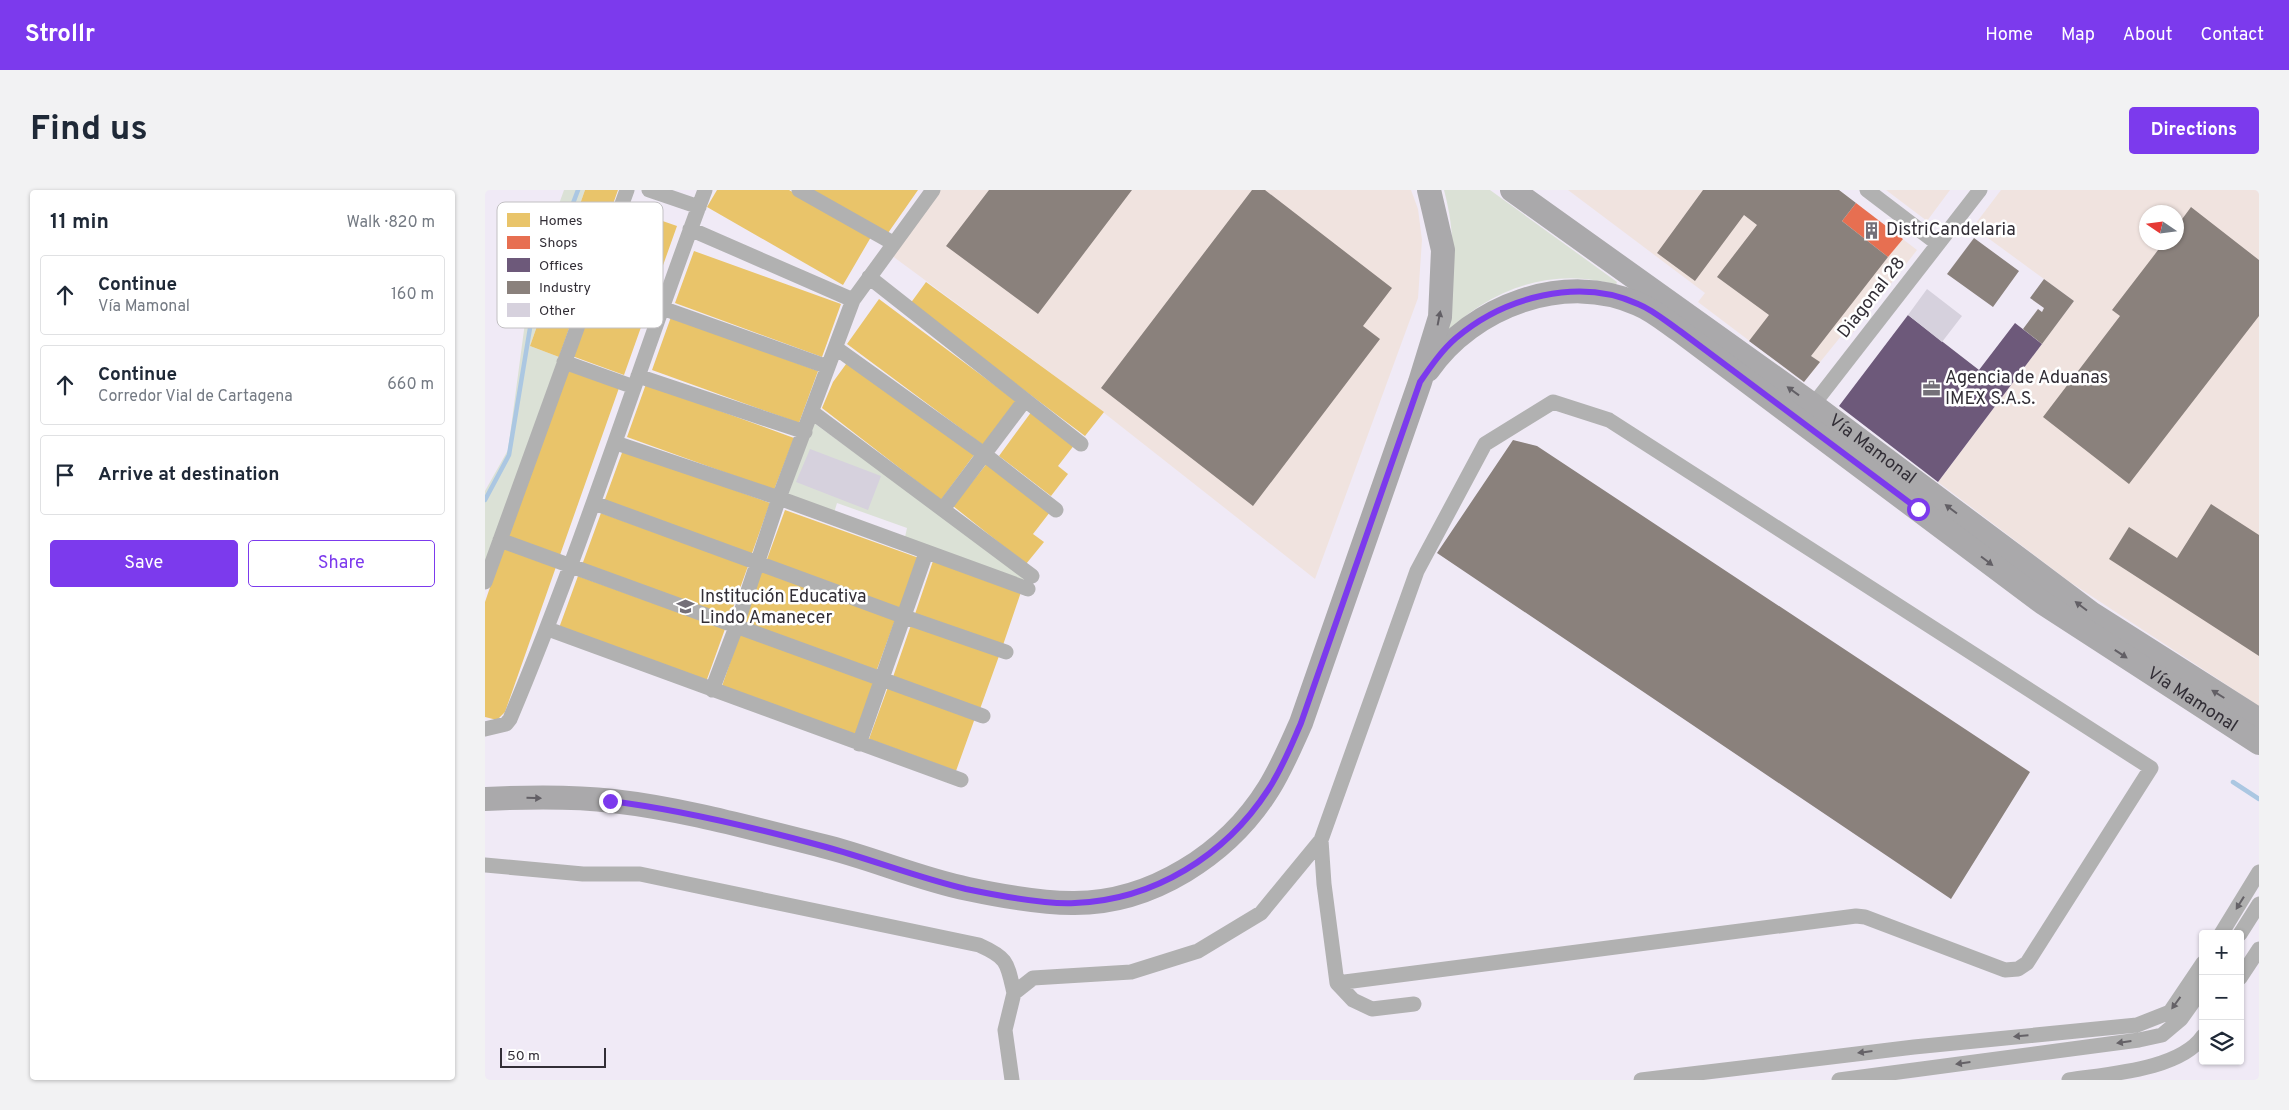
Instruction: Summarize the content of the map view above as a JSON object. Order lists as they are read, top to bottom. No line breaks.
{"streets":{"main road":["Vía Mamonal"],"street":["Diagonal 28"]},"crossings":[["Diagonal 28","Vía Mamonal"]],"places":{"building":["DistriCandelaria"],"office":["Agencia de Aduanas IMEX S.A.S."],"school or university":["Institución Educativa Lindo Amanecer"]},"legend":["Homes","Shops","Offices","Industry","Other"],"scale_bar":"50 m","north":"left","page":{"header":"Strollr","nav":["Home","Map","About","Contact"],"buttons":["Directions",["Save","Share"]],"title":"Find us","heading":["11 min","Walk · 820 m"],"list":[["Continue","Vía Mamonal","160 m"],["Continue","Corredor Vial de Cartagena","660 m"],"Arrive at destination"],"map_buttons":["+","−"],"scale":"50 m"}}
